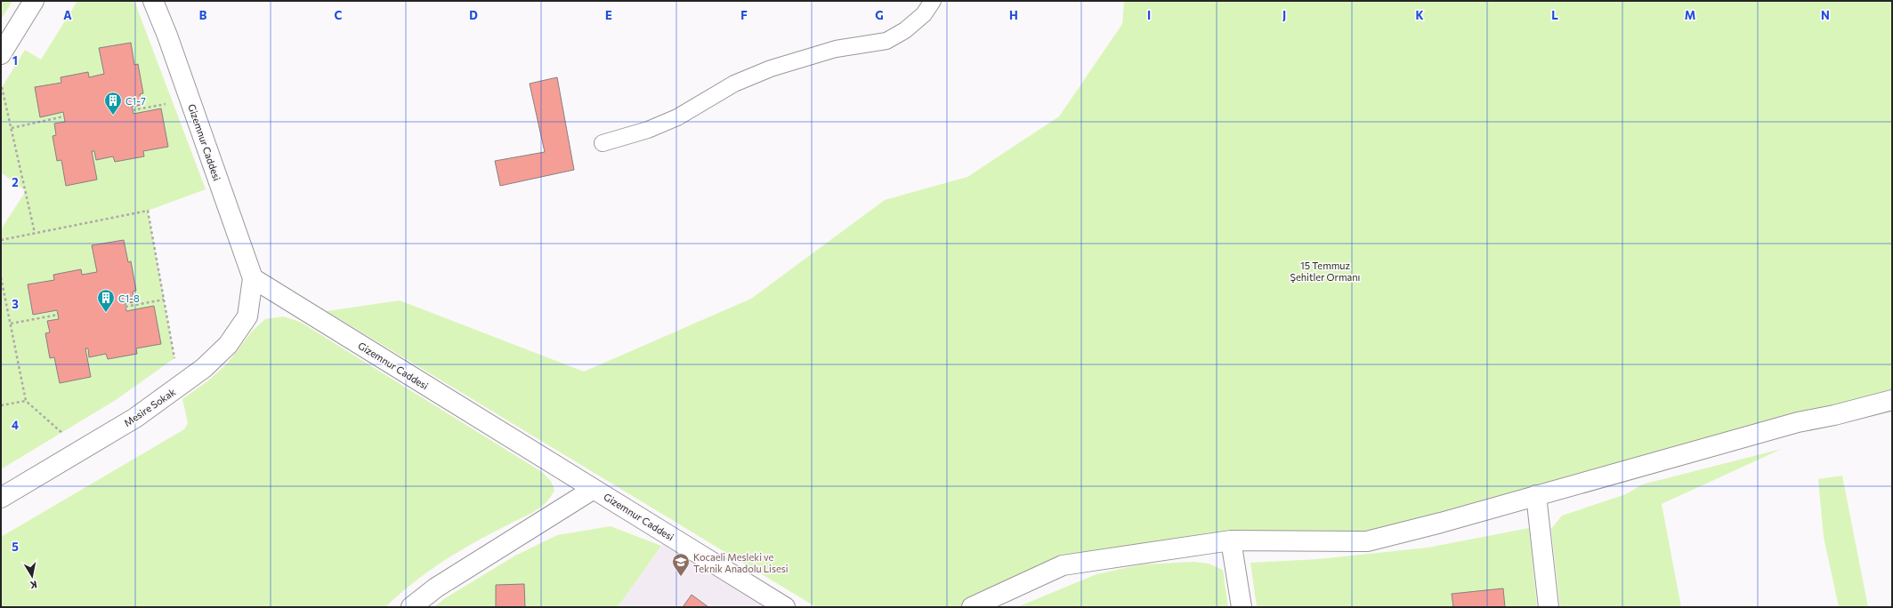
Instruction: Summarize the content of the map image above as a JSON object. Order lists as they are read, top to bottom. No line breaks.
{"streets":{"street":["Gizemnur Caddesi","Mesire Sokak"]},"crossings":[["Gizemnur Caddesi","Mesire Sokak"]],"parks":["15 Temmuz Şehitler Ormanı"],"places":{"building":["C1-7","C1-8"],"school or university":["Kocaeli Mesleki ve Teknik Anadolu Lisesi"]},"north":"bottom","grid":{"columns":["A","B","C","D","E","F","G","H","I","J","K","L","M","N"],"rows":["1","2","3","4","5"]}}
